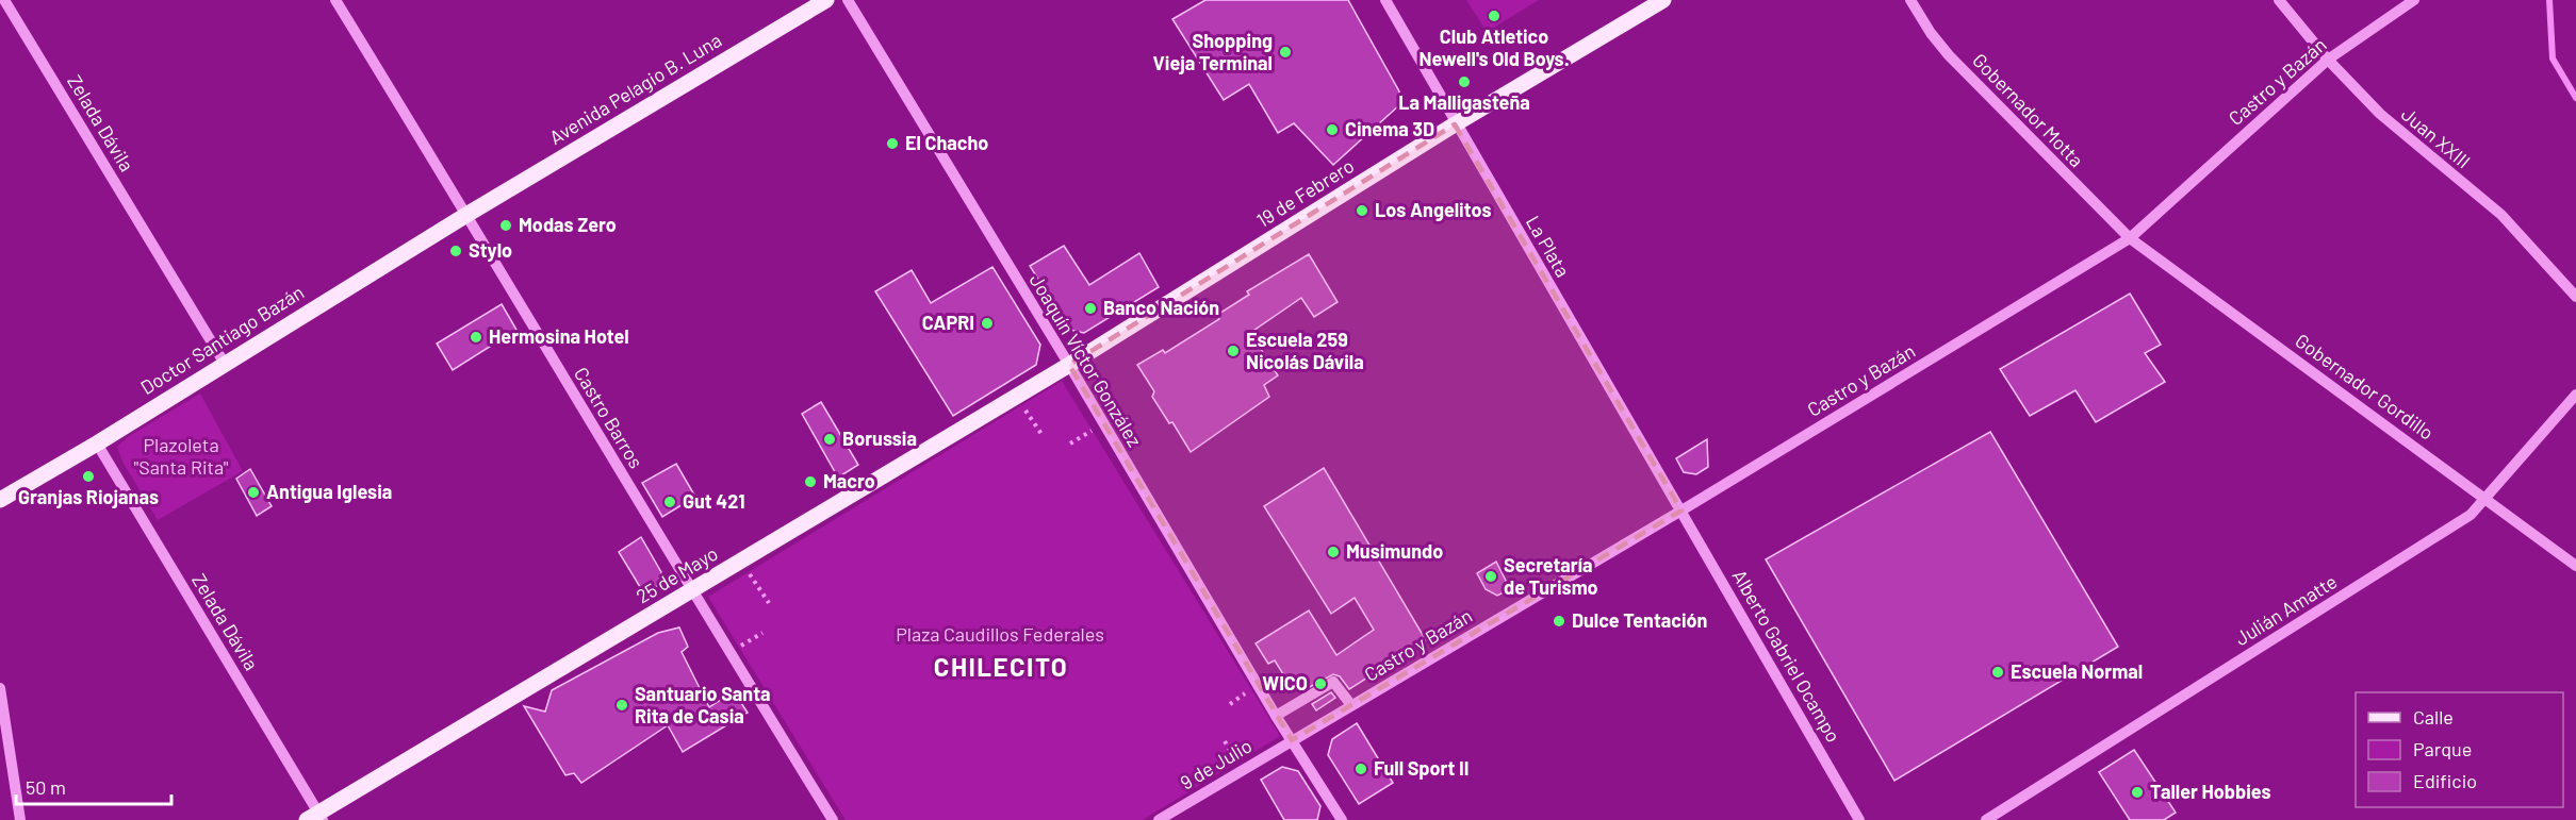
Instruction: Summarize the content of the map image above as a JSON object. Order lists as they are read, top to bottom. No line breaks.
{"streets":{"main road":["Avenida Pelagio B. Luna","19 de Febrero","Doctor Santiago Bazán","25 de Mayo"],"street":["Castro y Bazán","Gobernador Motta","Zelada Dávila","Juan XXIII","La Plata","Joaquín Víctor González","Gobernador Gordillo","Castro Barros","Julián Amatte","Alberto Gabriel Ocampo","9 de Julio"]},"crossings":[["Castro y Bazán","Gobernador Motta"],["Castro y Bazán","Juan XXIII"],["Castro y Bazán","La Plata"],["Castro y Bazán","Joaquín Víctor González"],["Castro y Bazán","Gobernador Gordillo"],["Castro y Bazán","Alberto Gabriel Ocampo"],["Castro y Bazán","9 de Julio"],["Avenida Pelagio B. Luna","Doctor Santiago Bazán"],["Avenida Pelagio B. Luna","Castro Barros"],["Gobernador Motta","Gobernador Gordillo"],["Zelada Dávila","Doctor Santiago Bazán"],["Zelada Dávila","25 de Mayo"],["19 de Febrero","La Plata"],["19 de Febrero","Joaquín Víctor González"],["19 de Febrero","25 de Mayo"],["La Plata","Alberto Gabriel Ocampo"],["Doctor Santiago Bazán","Castro Barros"],["Joaquín Víctor González","25 de Mayo"],["Joaquín Víctor González","9 de Julio"],["Gobernador Gordillo","Julián Amatte"],["Castro Barros","25 de Mayo"]],"districts":["CHILECITO"],"parks":["Plazoleta \"Santa Rita\"","Plaza Caudillos Federales"],"places":["Club Atletico Newell's Old Boys.","Shopping Vieja Terminal","La Malligasteña","Cinema 3D","El Chacho","Los Angelitos","Modas Zero","Stylo","Banco Nación","CAPRI","Hermosina Hotel","Escuela 259 Nicolás Dávila","Borussia","Granjas Riojanas","Macro","Antigua Iglesia","Gut 421","Musimundo","Secretaría de Turismo","Dulce Tentación","Escuela Normal","WICO","Santuario Santa Rita de Casia","Full Sport II","Taller Hobbies"],"legend":["Calle","Parque","Edificio"],"scale_bar":"50 m"}
